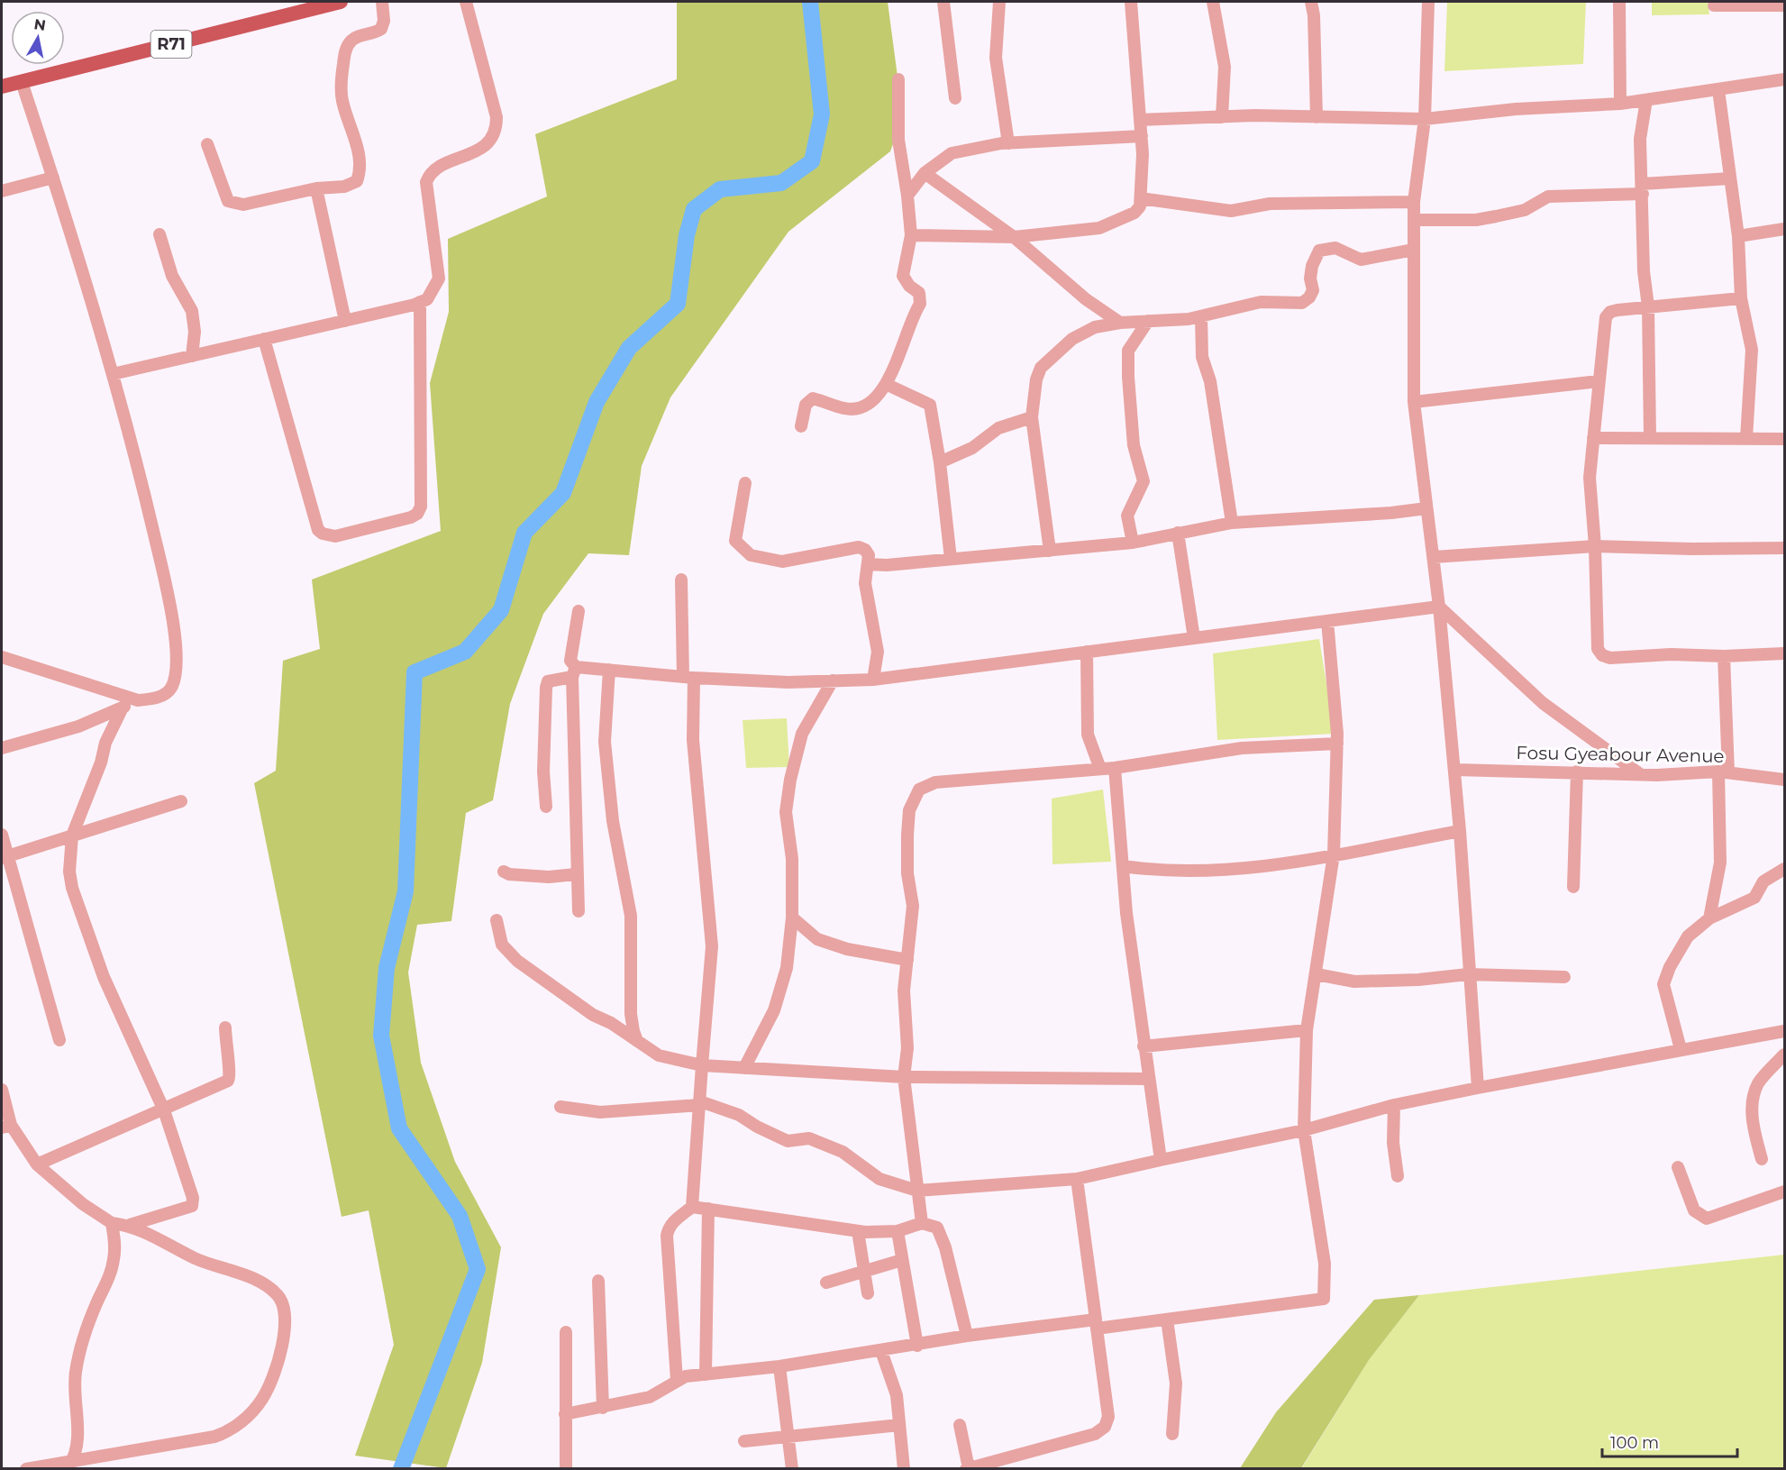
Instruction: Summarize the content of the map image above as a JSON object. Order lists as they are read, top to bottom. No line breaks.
{"streets":{"main road":["R71"],"street":["Fosu Gyeabour Avenue"]},"scale_bar":"100 m","north":"top"}
